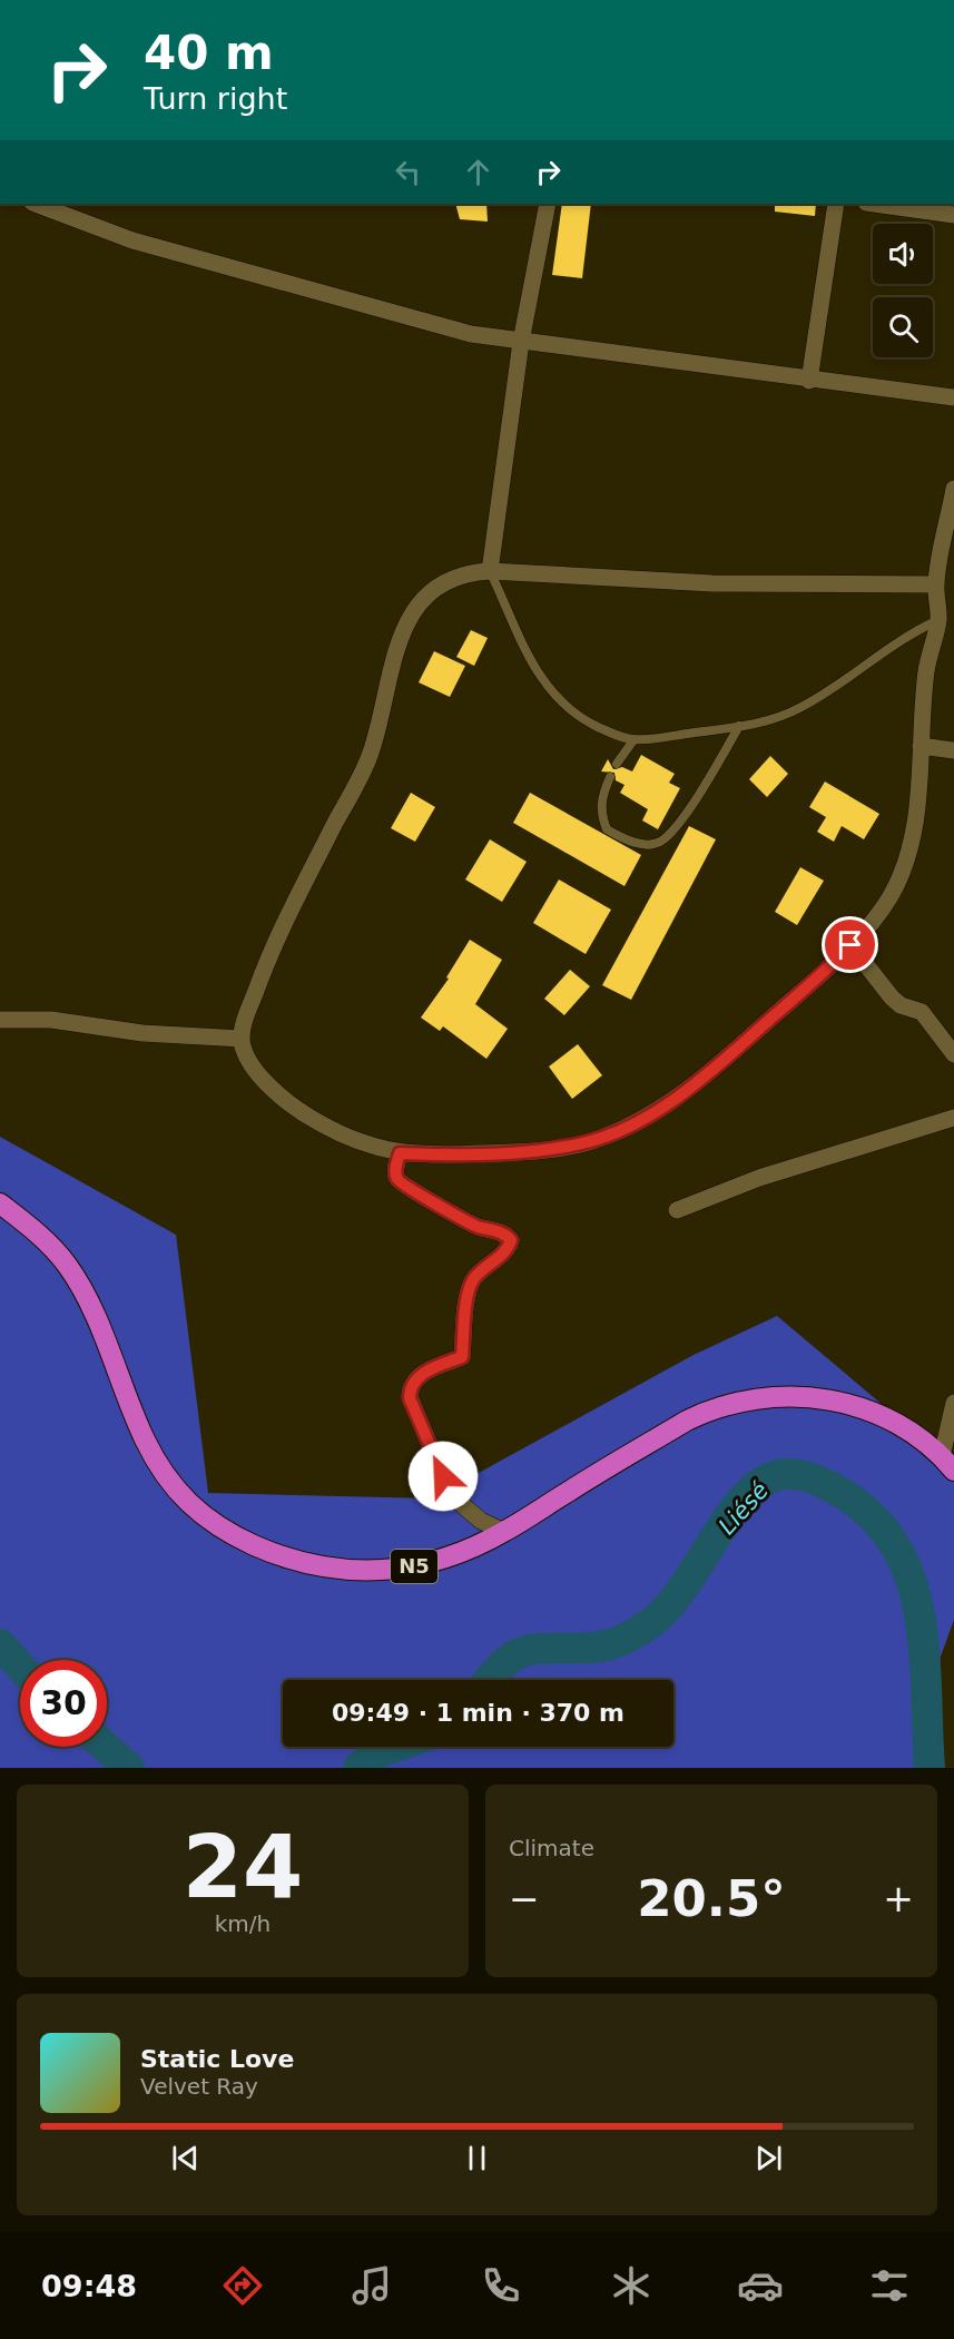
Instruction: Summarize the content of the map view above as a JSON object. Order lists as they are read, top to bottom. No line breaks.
{"streets":{"highway":["N5"]},"water":["Liésé"],"page":{"turn":["40 m","Turn right"],"limit":"30","trip":"09:49 · 1 min · 370 m","tile":[["24","km/h"],"Climate"],"heat":["−","20.5°","+"],"song":["Static Love","Velvet Ray"],"tabs":"09:48"}}
